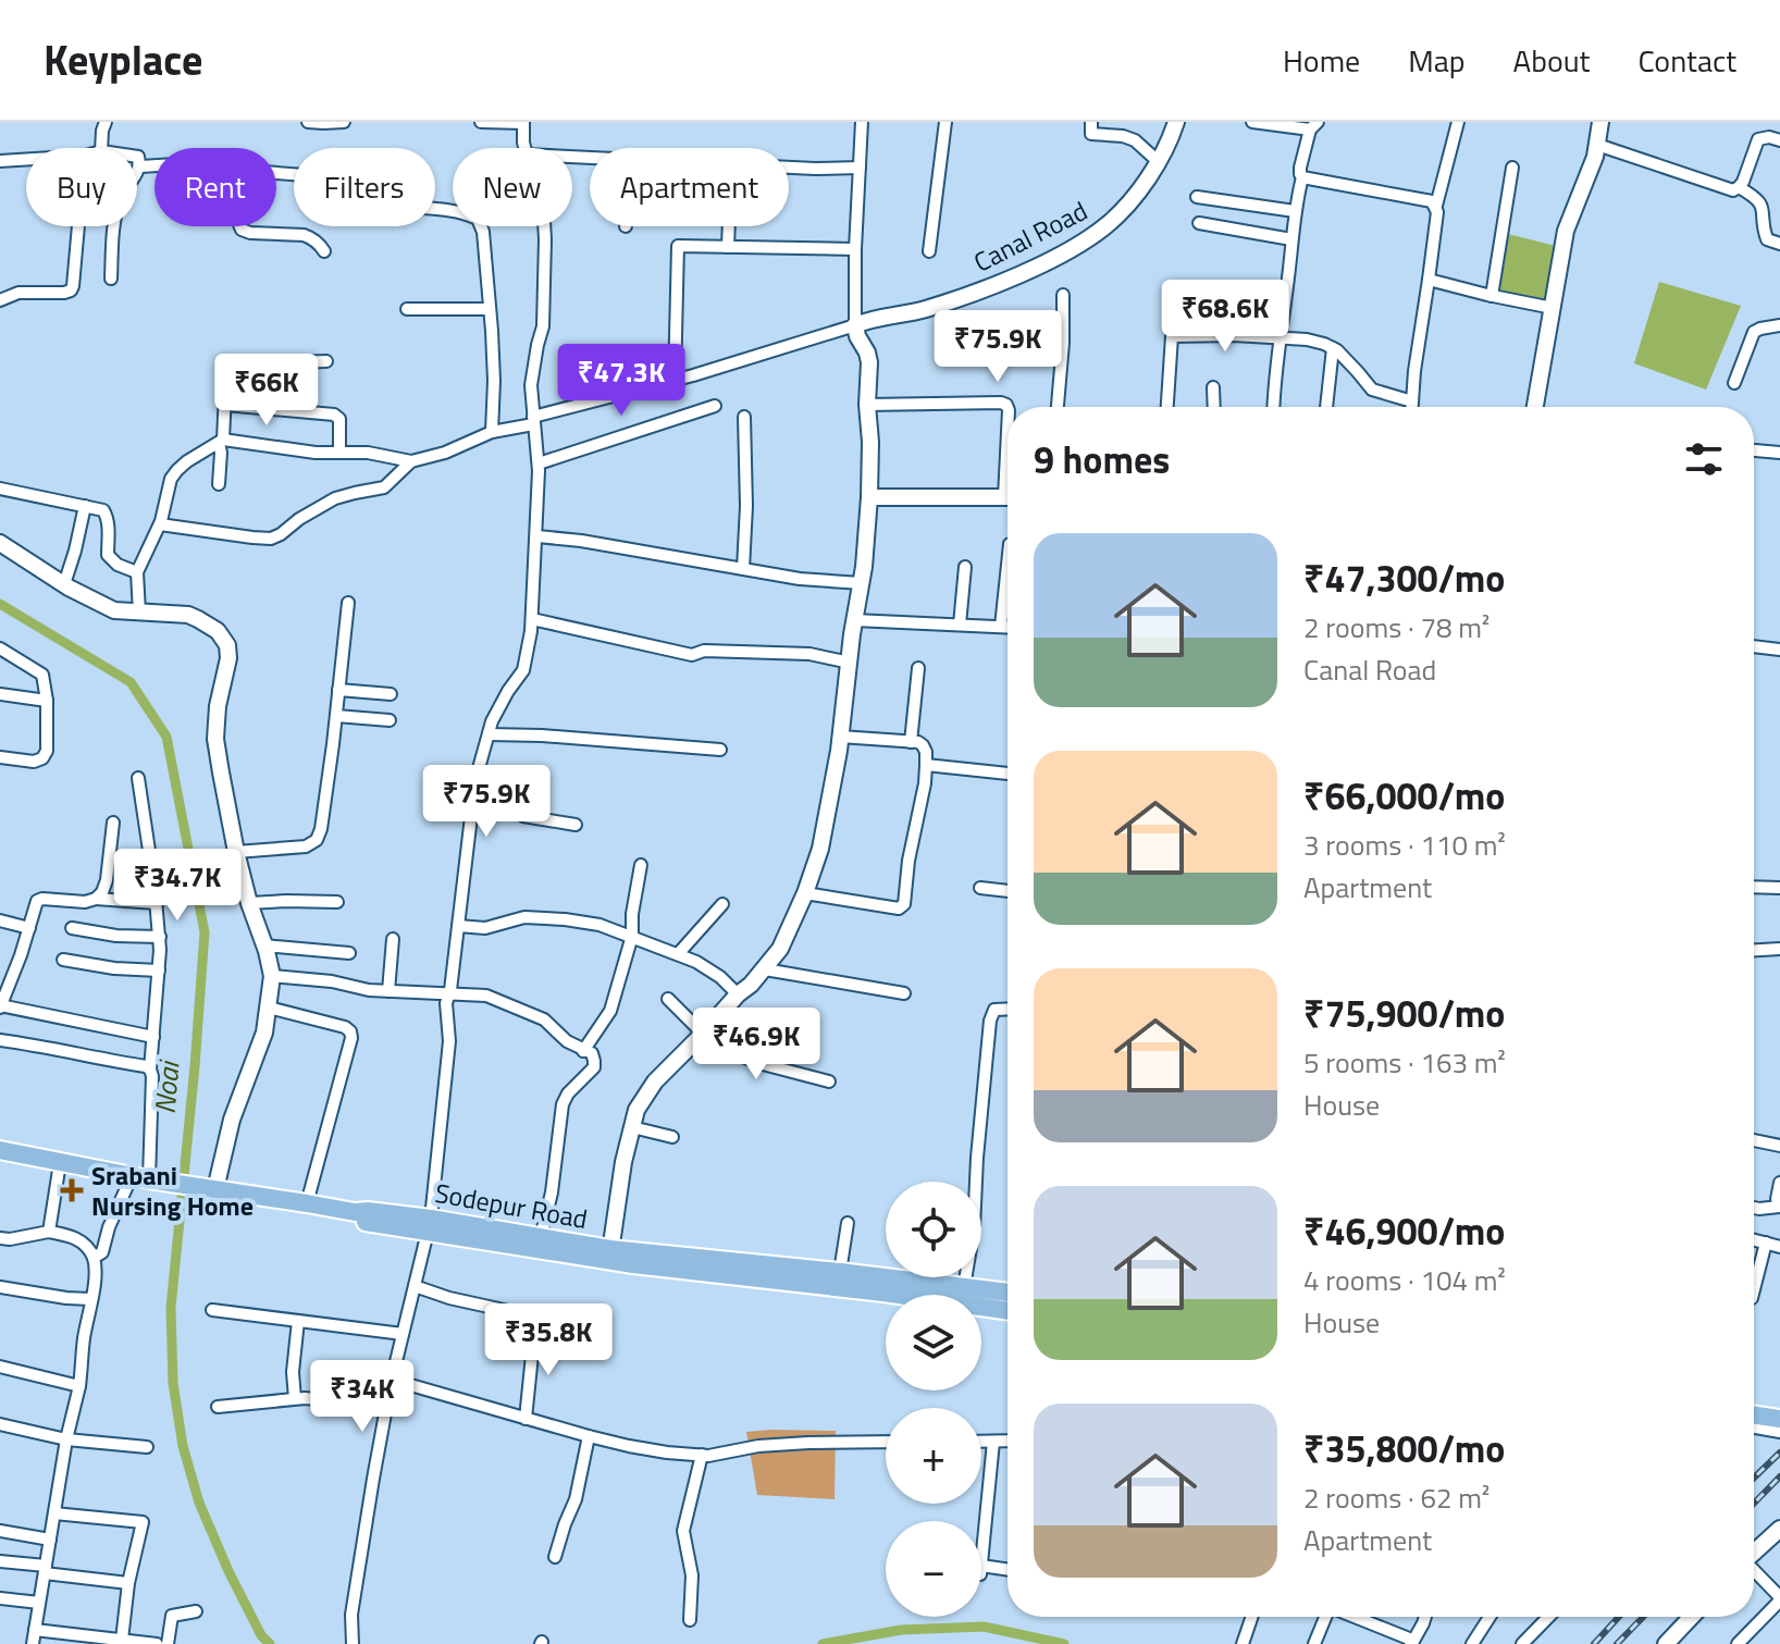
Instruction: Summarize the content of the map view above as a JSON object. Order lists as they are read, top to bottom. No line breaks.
{"streets":{"main road":["Sodepur Road"],"street":["Canal Road"]},"water":["Noai"],"places":{"health":["Srabani Nursing Home"]},"page":{"header":"Keyplace","nav":["Home","Map","About","Contact"],"chip":["Buy","Rent","Filters","New","Apartment"],"price":["₹68.6K","₹75.9K","₹47.3K","₹66K","₹75.9K","₹34.7K","₹46.9K","₹35.8K","₹34K"],"heading":"9 homes","list":[{"name":"₹47,300/mo","note":"2 rooms · 78 m² · Canal Road"},{"name":"₹66,000/mo","note":"3 rooms · 110 m² · Apartment"},{"name":"₹75,900/mo","note":"5 rooms · 163 m² · House"},{"name":"₹46,900/mo","note":"4 rooms · 104 m² · House"},{"name":"₹35,800/mo","note":"2 rooms · 62 m² · Apartment"}],"map_buttons":["+","−"]}}
